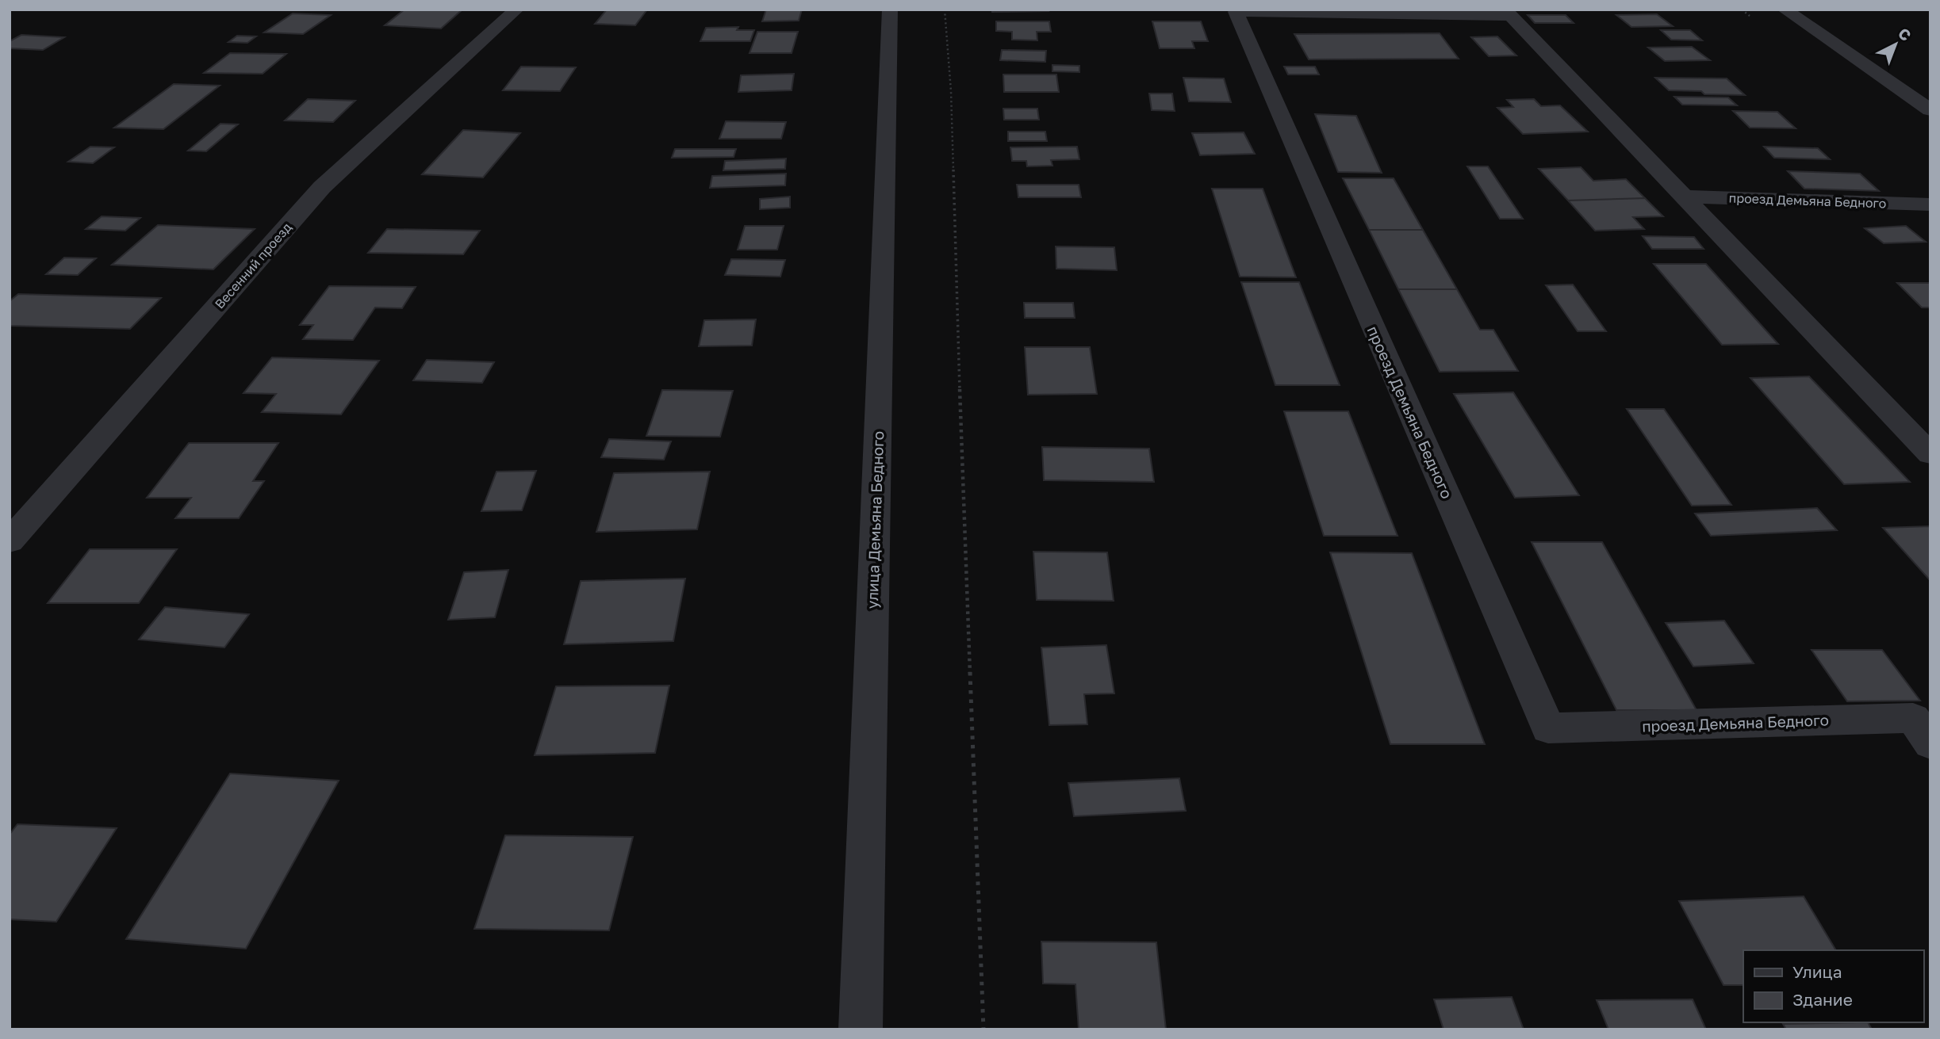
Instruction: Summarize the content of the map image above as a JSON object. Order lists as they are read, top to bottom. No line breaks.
{"streets":{"street":["проезд Демьяна Бедного","Весенний проезд","улица Демьяна Бедного"]},"legend":["Улица","Здание"],"north":"top right"}
